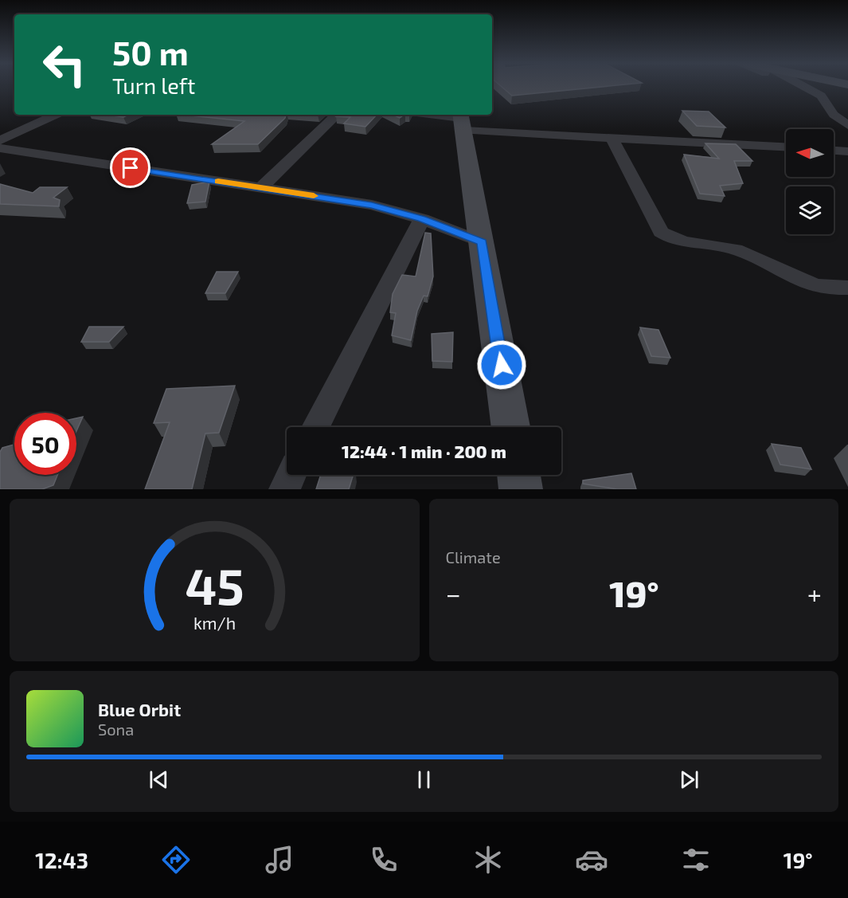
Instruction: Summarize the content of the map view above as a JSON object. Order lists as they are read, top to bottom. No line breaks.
{"north":"left","page":{"turn":["50 m","Turn left"],"limit":"50","trip":"12:44 · 1 min · 200 m","tile":"Climate","heat":["−","19°","+"],"song":["Blue Orbit","Sona"],"tabs":["12:43","19°"],"gauge":["45","km/h"]}}
